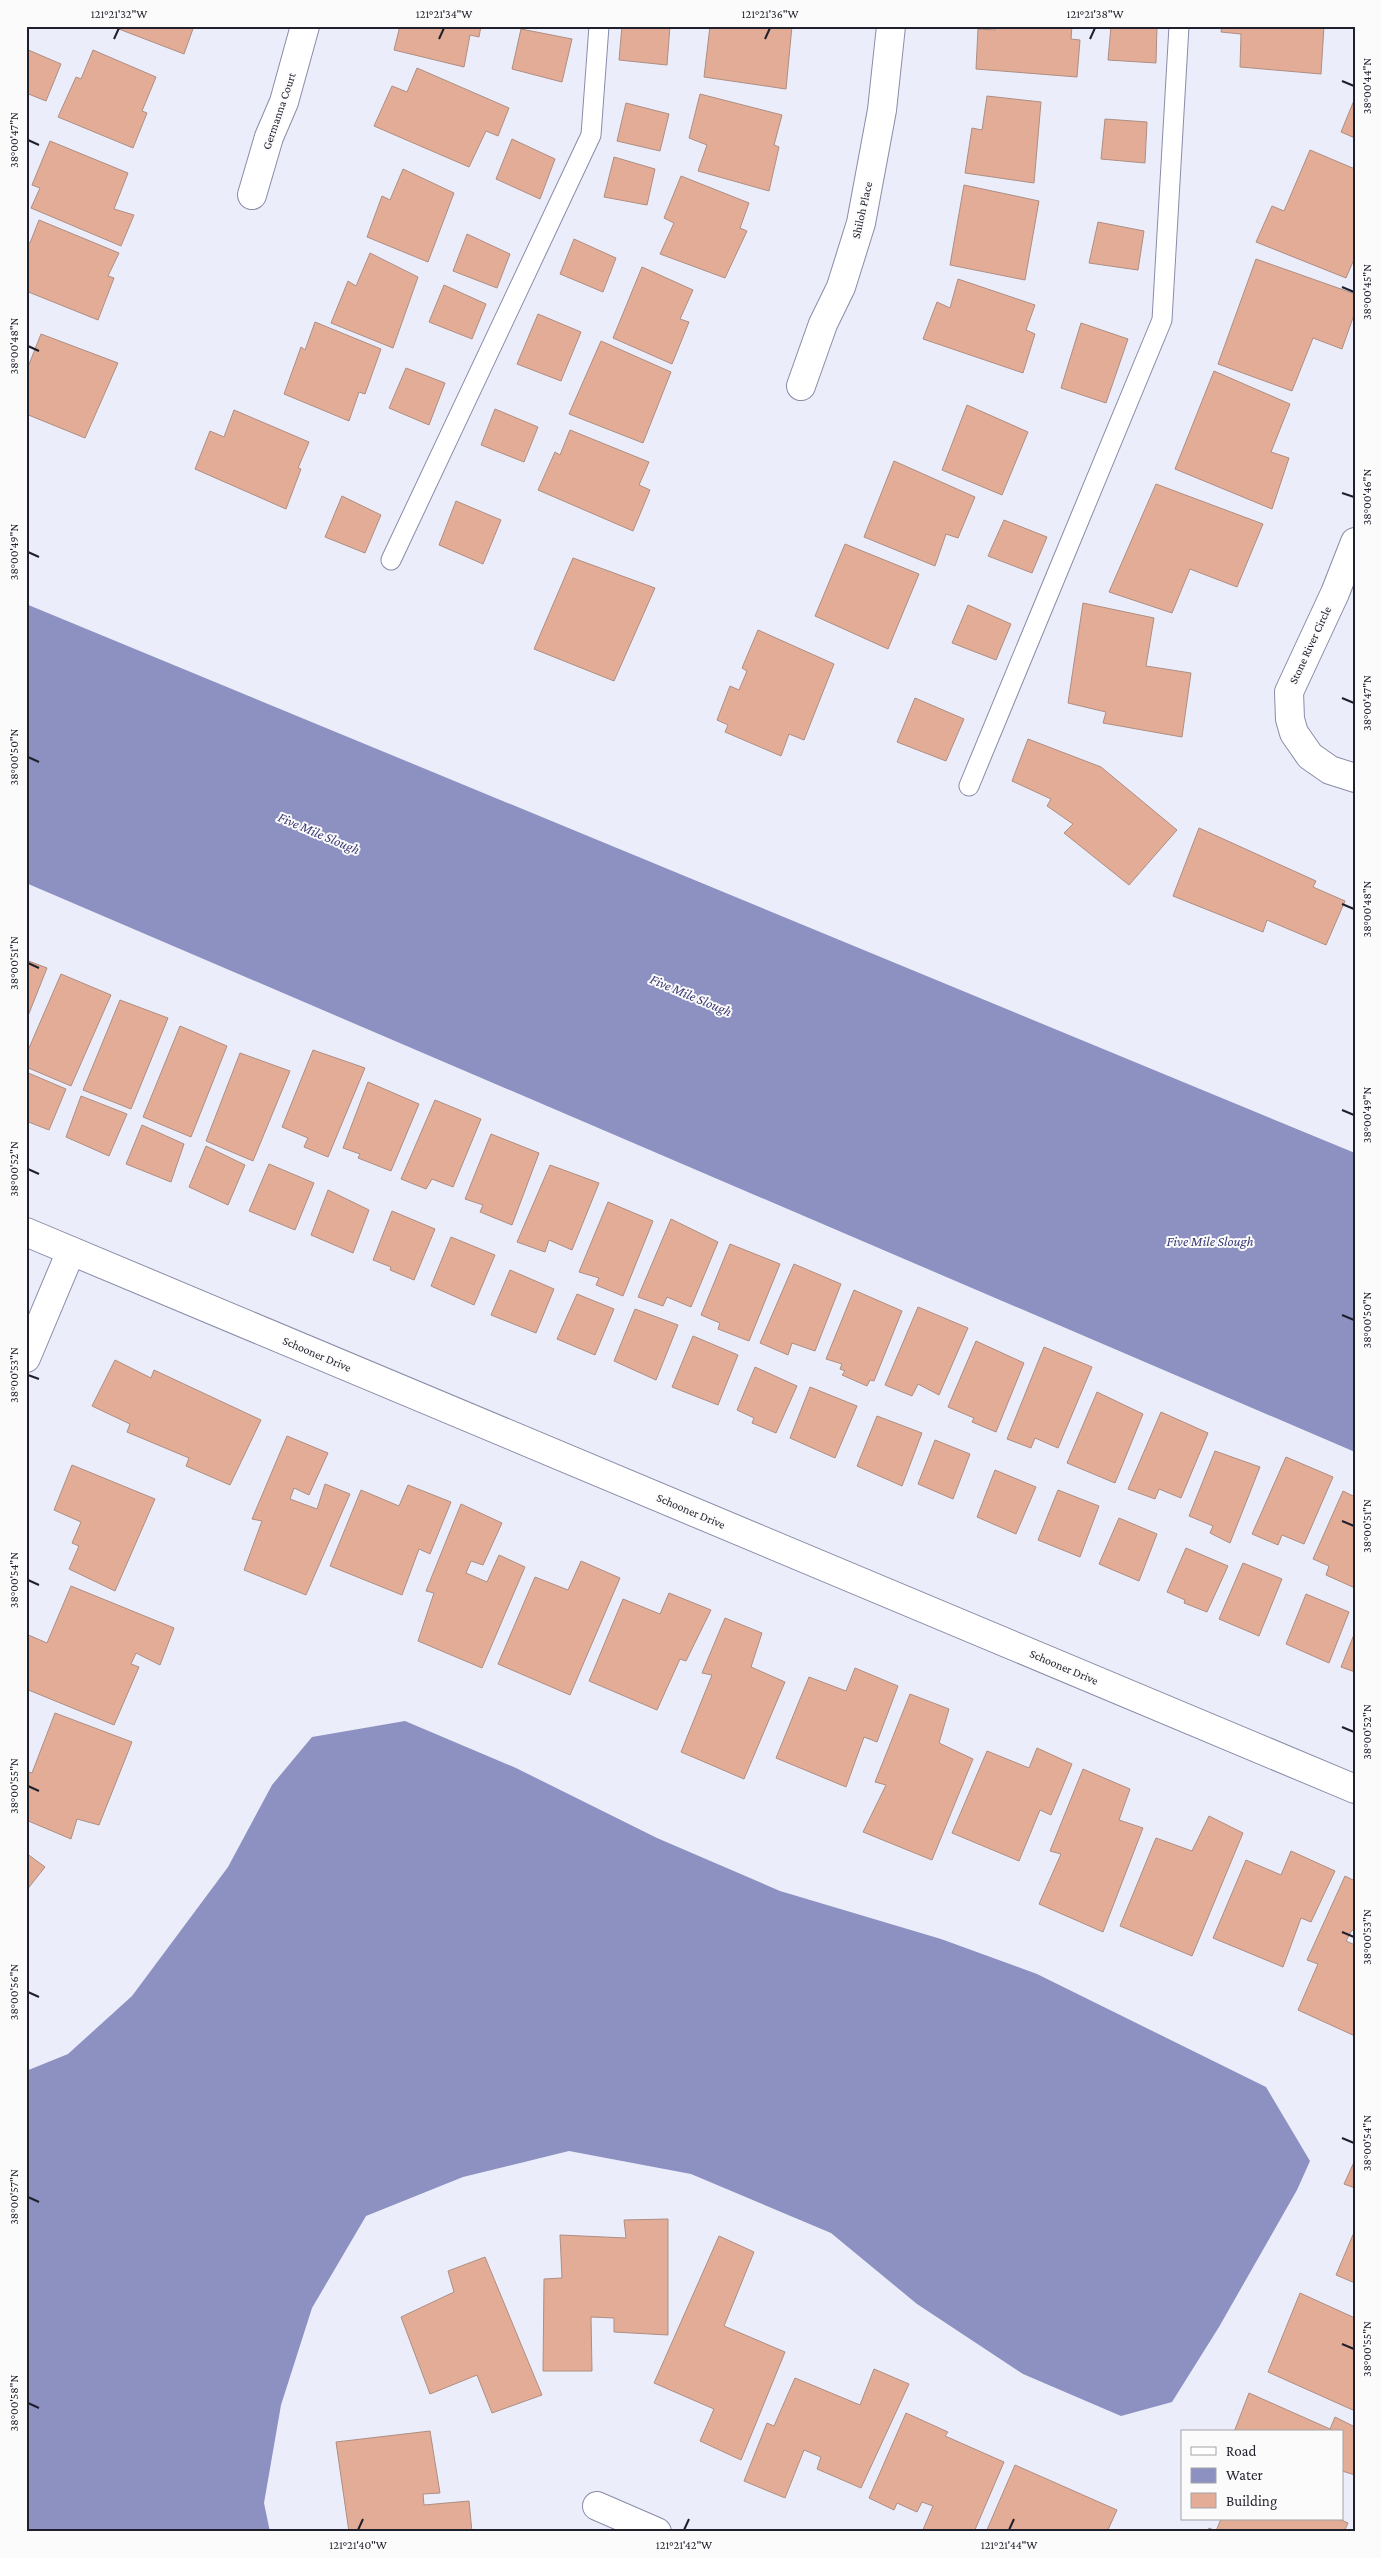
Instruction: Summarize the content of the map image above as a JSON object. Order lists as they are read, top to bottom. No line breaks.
{"streets":{"street":["Germanna Court","Shiloh Place","Stone River Circle","Schooner Drive"]},"water":["Five Mile Slough"],"legend":["Road","Water","Building"],"coordinates":["121°21'32\"W","121°21'34\"W","121°21'36\"W","121°21'38\"W","38°00'44\"N","38°00'47\"N","38°00'45\"N","38°00'48\"N","38°00'46\"N","38°00'49\"N","38°00'50\"N","38°00'51\"N","38°00'52\"N","38°00'53\"N","38°00'54\"N","38°00'55\"N","38°00'56\"N","38°00'57\"N","38°00'58\"N","121°21'40\"W","121°21'42\"W","121°21'44\"W"]}
